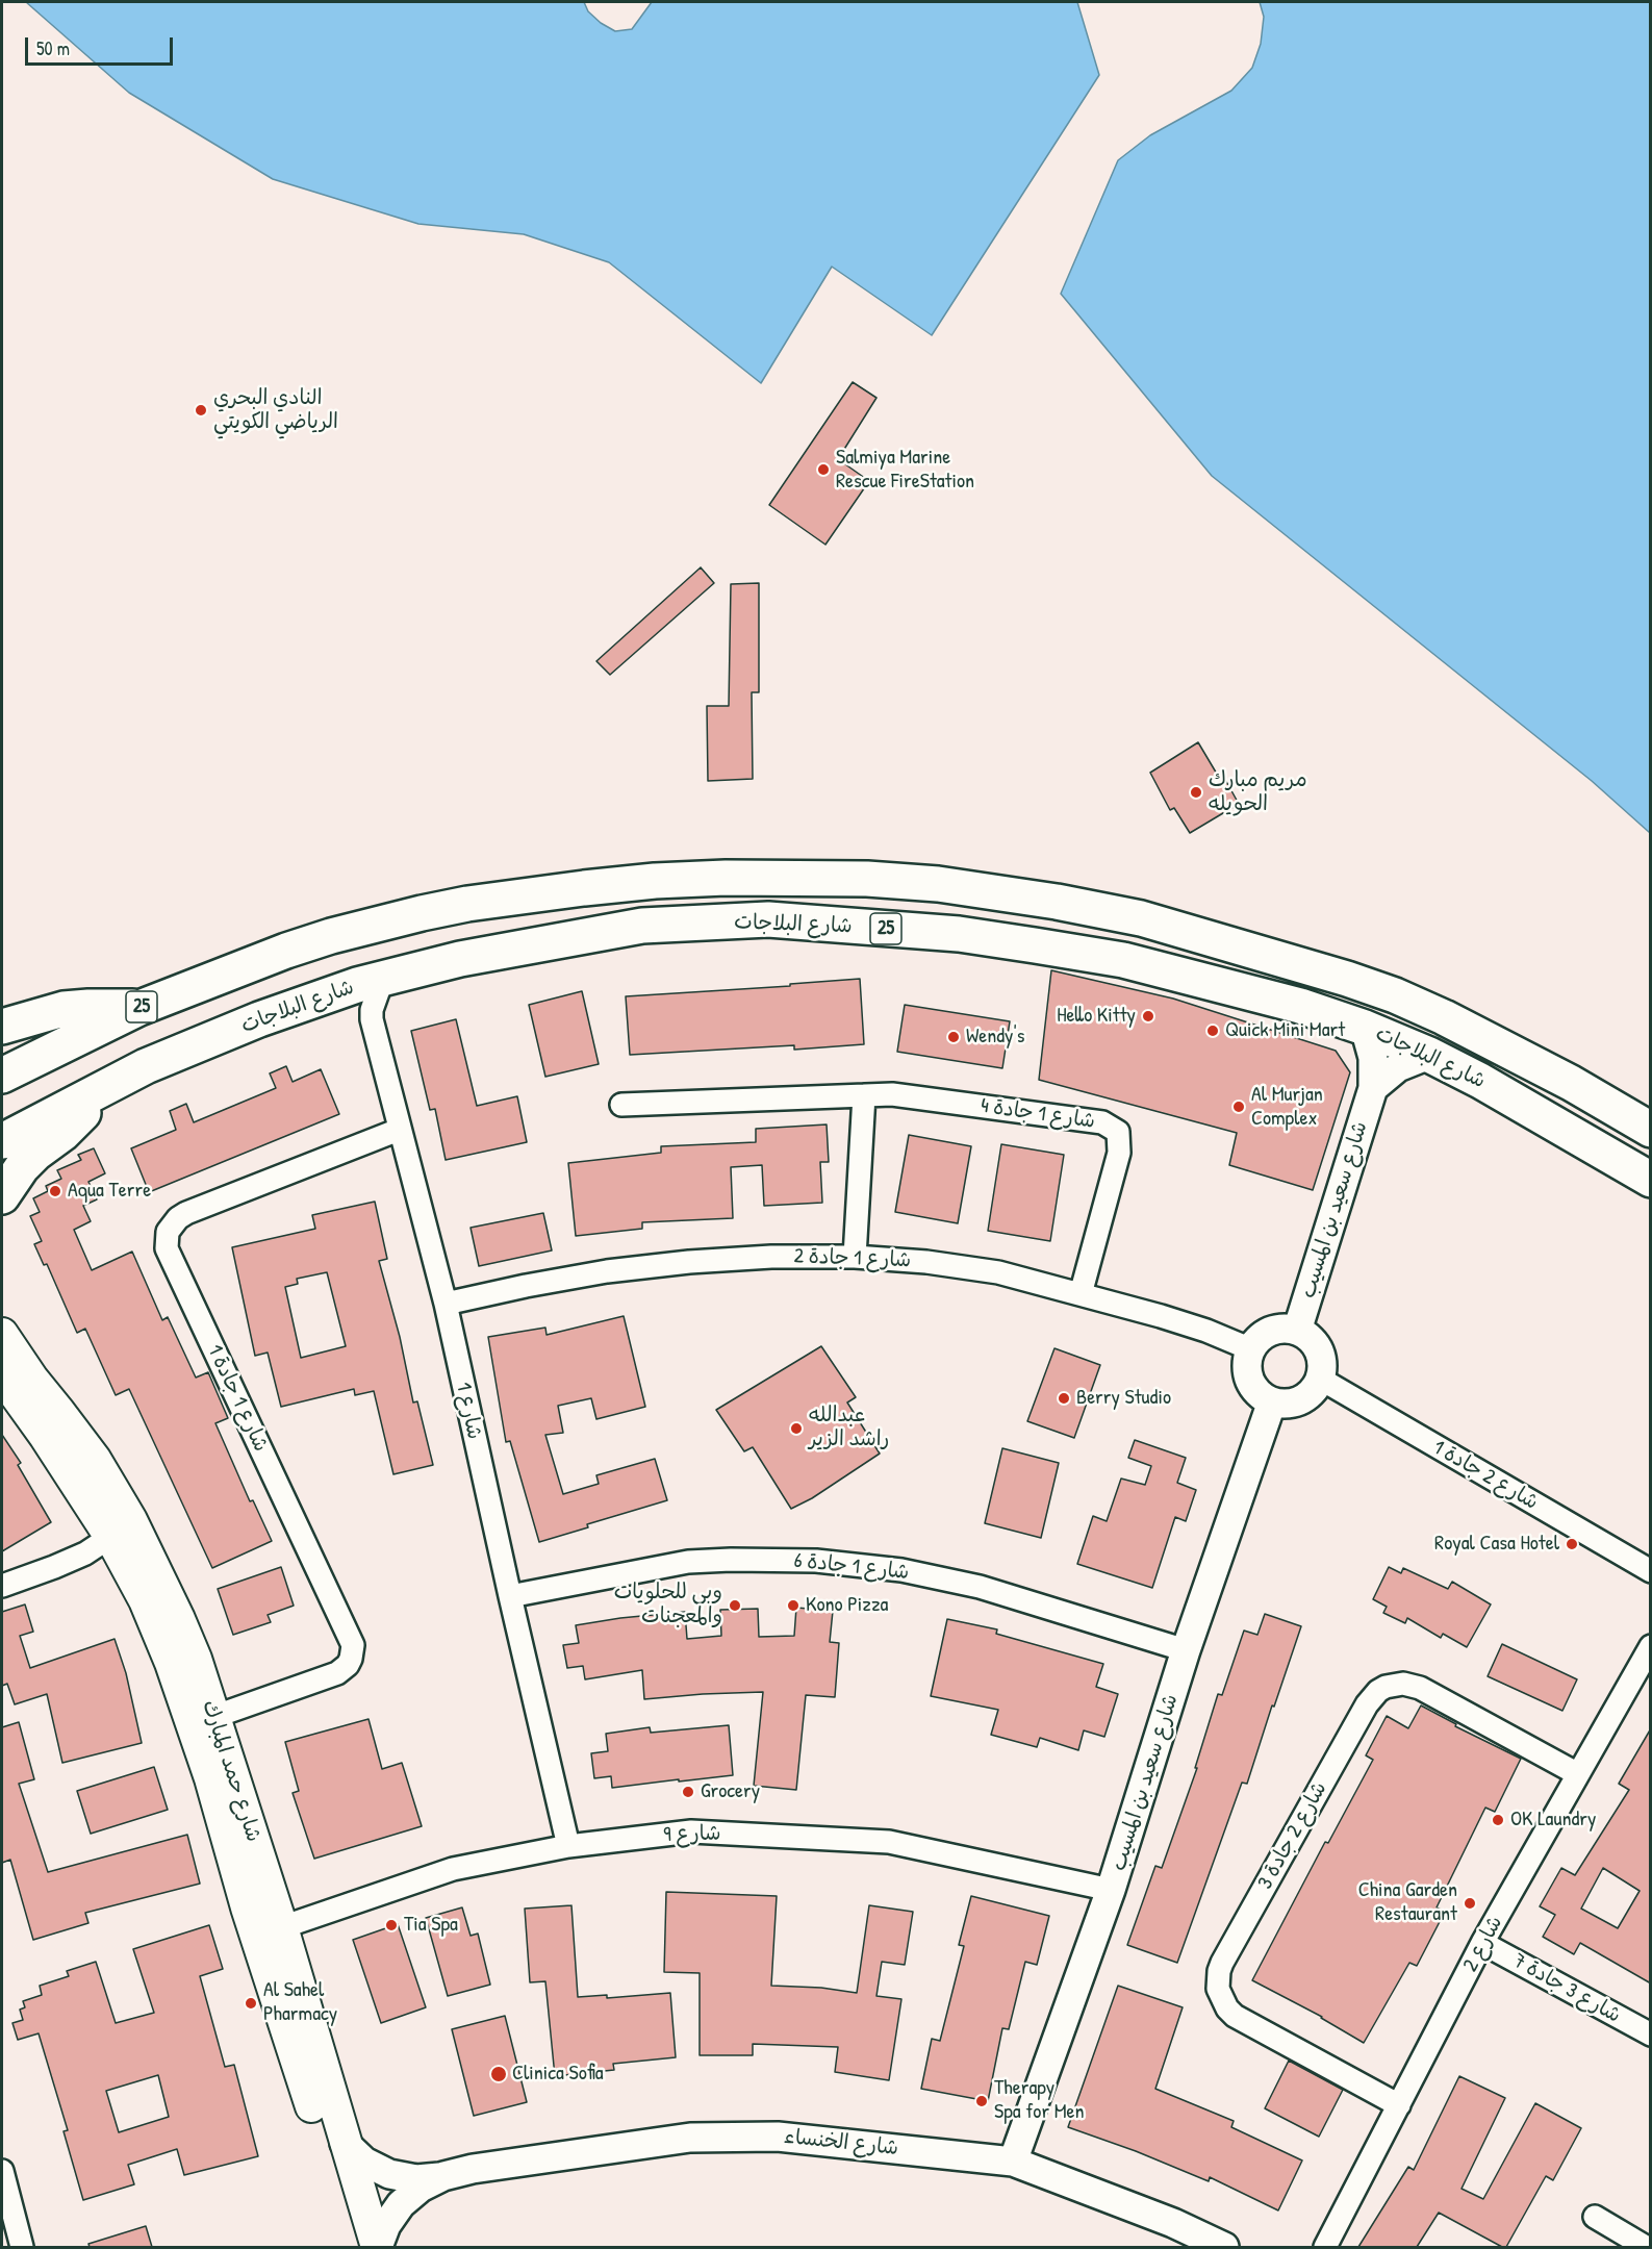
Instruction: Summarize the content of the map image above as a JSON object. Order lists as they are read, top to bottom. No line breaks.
{"streets":{"main road":["شارع البلاجات","25","شارع حمد المبارك"],"street":["شارع 1 جادة 4","شارع سعيد بن المسيب","شارع 1 جادة 2","شارع 1 جادة 1","شارع 1","شارع 2 جادة 1","شارع 1 جادة 6","شارع 9","شارع 2 جادة 3","شارع 2","شارع 3 جادة 7","شارع الخنساء"]},"crossings":[["شارع البلاجات","شارع سعيد بن المسيب"],["شارع البلاجات","شارع 1"],["شارع 1 جادة 4","شارع 1 جادة 2"],["شارع سعيد بن المسيب","شارع 1 جادة 2"],["شارع سعيد بن المسيب","شارع 2 جادة 1"],["شارع سعيد بن المسيب","شارع 1 جادة 6"],["شارع سعيد بن المسيب","شارع 9"],["شارع سعيد بن المسيب","شارع الخنساء"],["شارع 1 جادة 2","شارع 1"],["شارع 1 جادة 2","شارع 2 جادة 1"],["شارع 1 جادة 1","شارع 1"],["شارع 1 جادة 1","شارع حمد المبارك"],["شارع 1","شارع 1 جادة 6"],["شارع 1","شارع 9"],["شارع حمد المبارك","شارع 9"],["شارع حمد المبارك","شارع الخنساء"],["شارع 2 جادة 3","شارع 2"],["شارع 2","شارع 3 جادة 7"]],"places":["النادي البحري الرياضي الكويتي","Salmiya Marine Rescue FireStation","مريم مبارك الحويله","Hello Kitty","Quick Mini Mart","Wendy's","Al Murjan Complex","Aqua Terre","Berry Studio","عبدالله راشد الزير","Royal Casa Hotel","وبي للحلويات والمعجنات","Kono Pizza","Grocery","OK Laundry","China Garden Restaurant","Tia Spa","Al Sahel Pharmacy","Clinica Sofia","Therapy Spa for Men"],"scale_bar":"50 m"}
